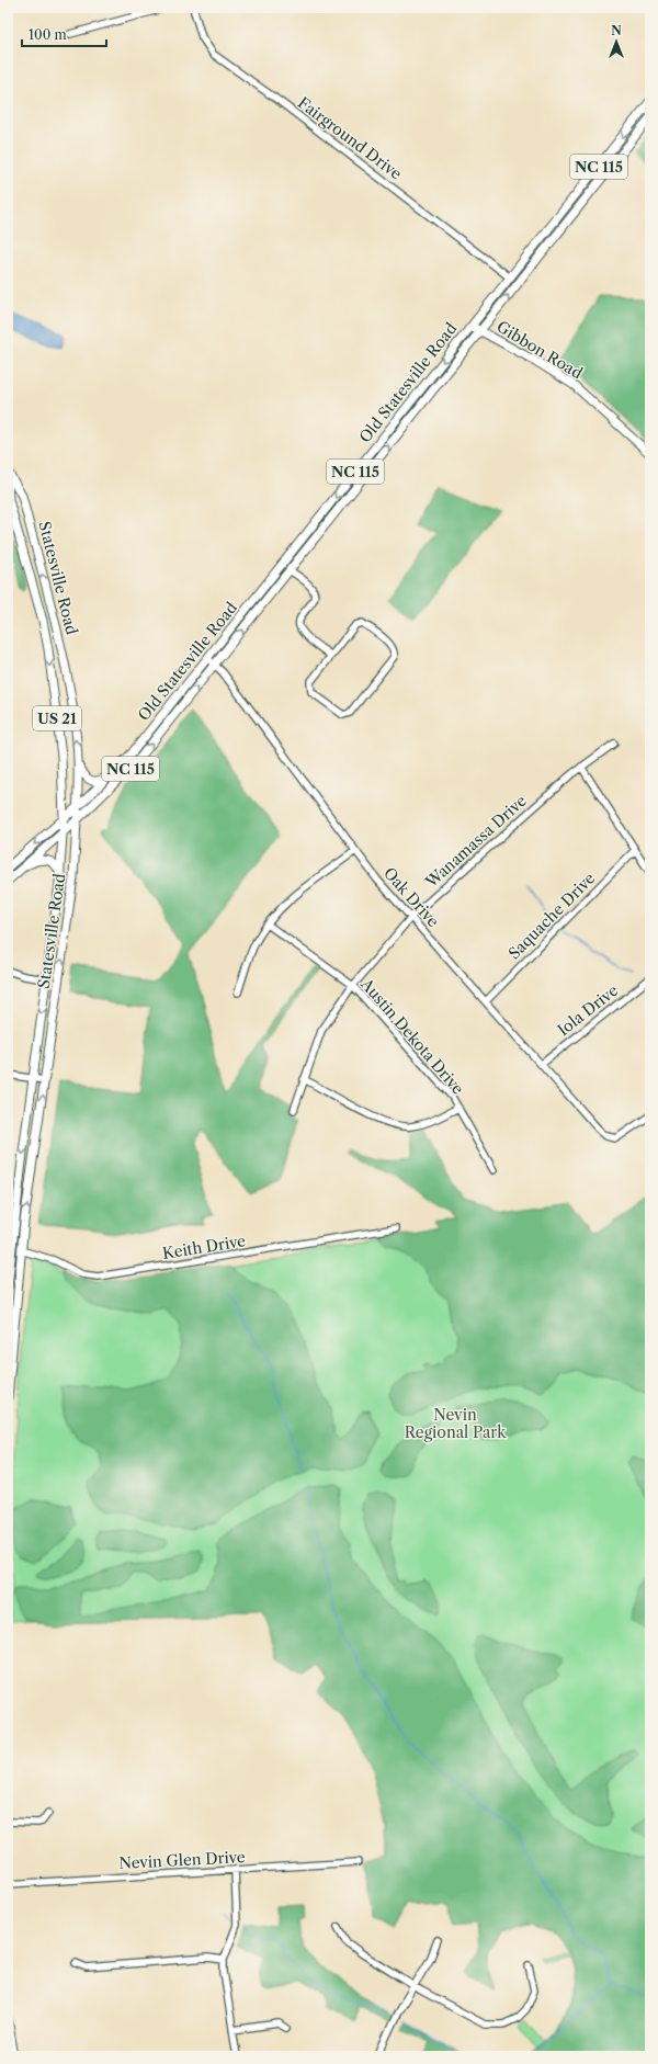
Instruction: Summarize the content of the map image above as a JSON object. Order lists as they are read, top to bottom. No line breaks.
{"streets":{"main road":["NC 115","Gibbon Road","Old Statesville Road","Statesville Road","US 21"],"street":["Fairground Drive","Wanamassa Drive","Oak Drive","Saquache Drive","Iola Drive","Austin Dekota Drive","Keith Drive","Nevin Glen Drive"]},"crossings":[["Fairground Drive","Old Statesville Road"],["Gibbon Road","Old Statesville Road"],["Old Statesville Road","Statesville Road"],["Old Statesville Road","Oak Drive"],["Statesville Road","Keith Drive"],["Wanamassa Drive","Oak Drive"],["Wanamassa Drive","Austin Dekota Drive"],["Oak Drive","Saquache Drive"],["Oak Drive","Iola Drive"]],"parks":["Nevin Regional Park"],"scale_bar":"100 m","north":"top"}
